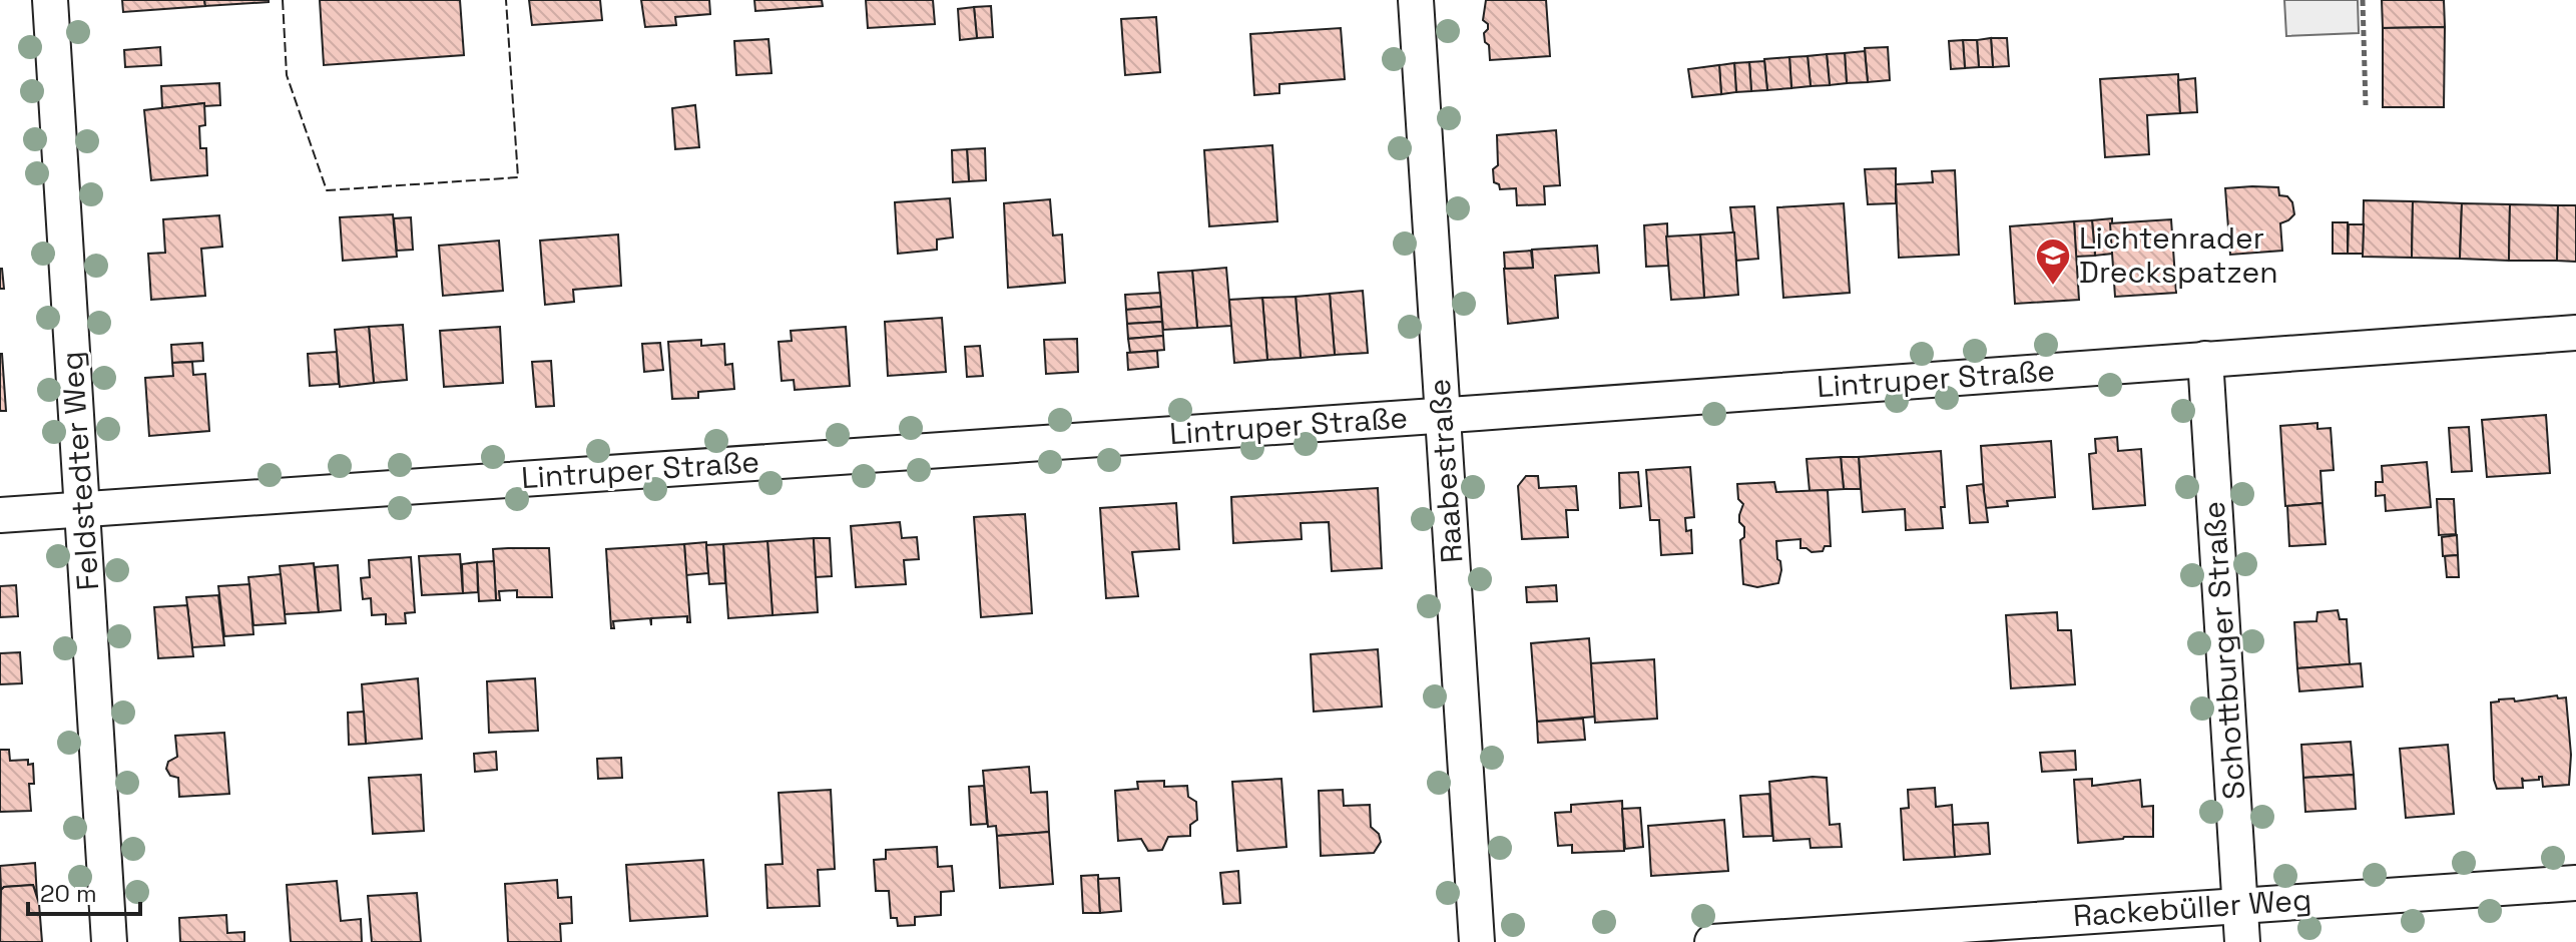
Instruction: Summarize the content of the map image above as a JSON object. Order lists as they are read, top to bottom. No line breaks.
{"streets":{"street":["Lintruper Straße","Feldstedter Weg","Raabestraße","Schottburger Straße","Rackebüller Weg"]},"crossings":[["Lintruper Straße","Feldstedter Weg"],["Lintruper Straße","Raabestraße"],["Lintruper Straße","Schottburger Straße"],["Schottburger Straße","Rackebüller Weg"]],"places":{"school or university":["Lichtenrader Dreckspatzen"]},"scale_bar":"20 m"}
